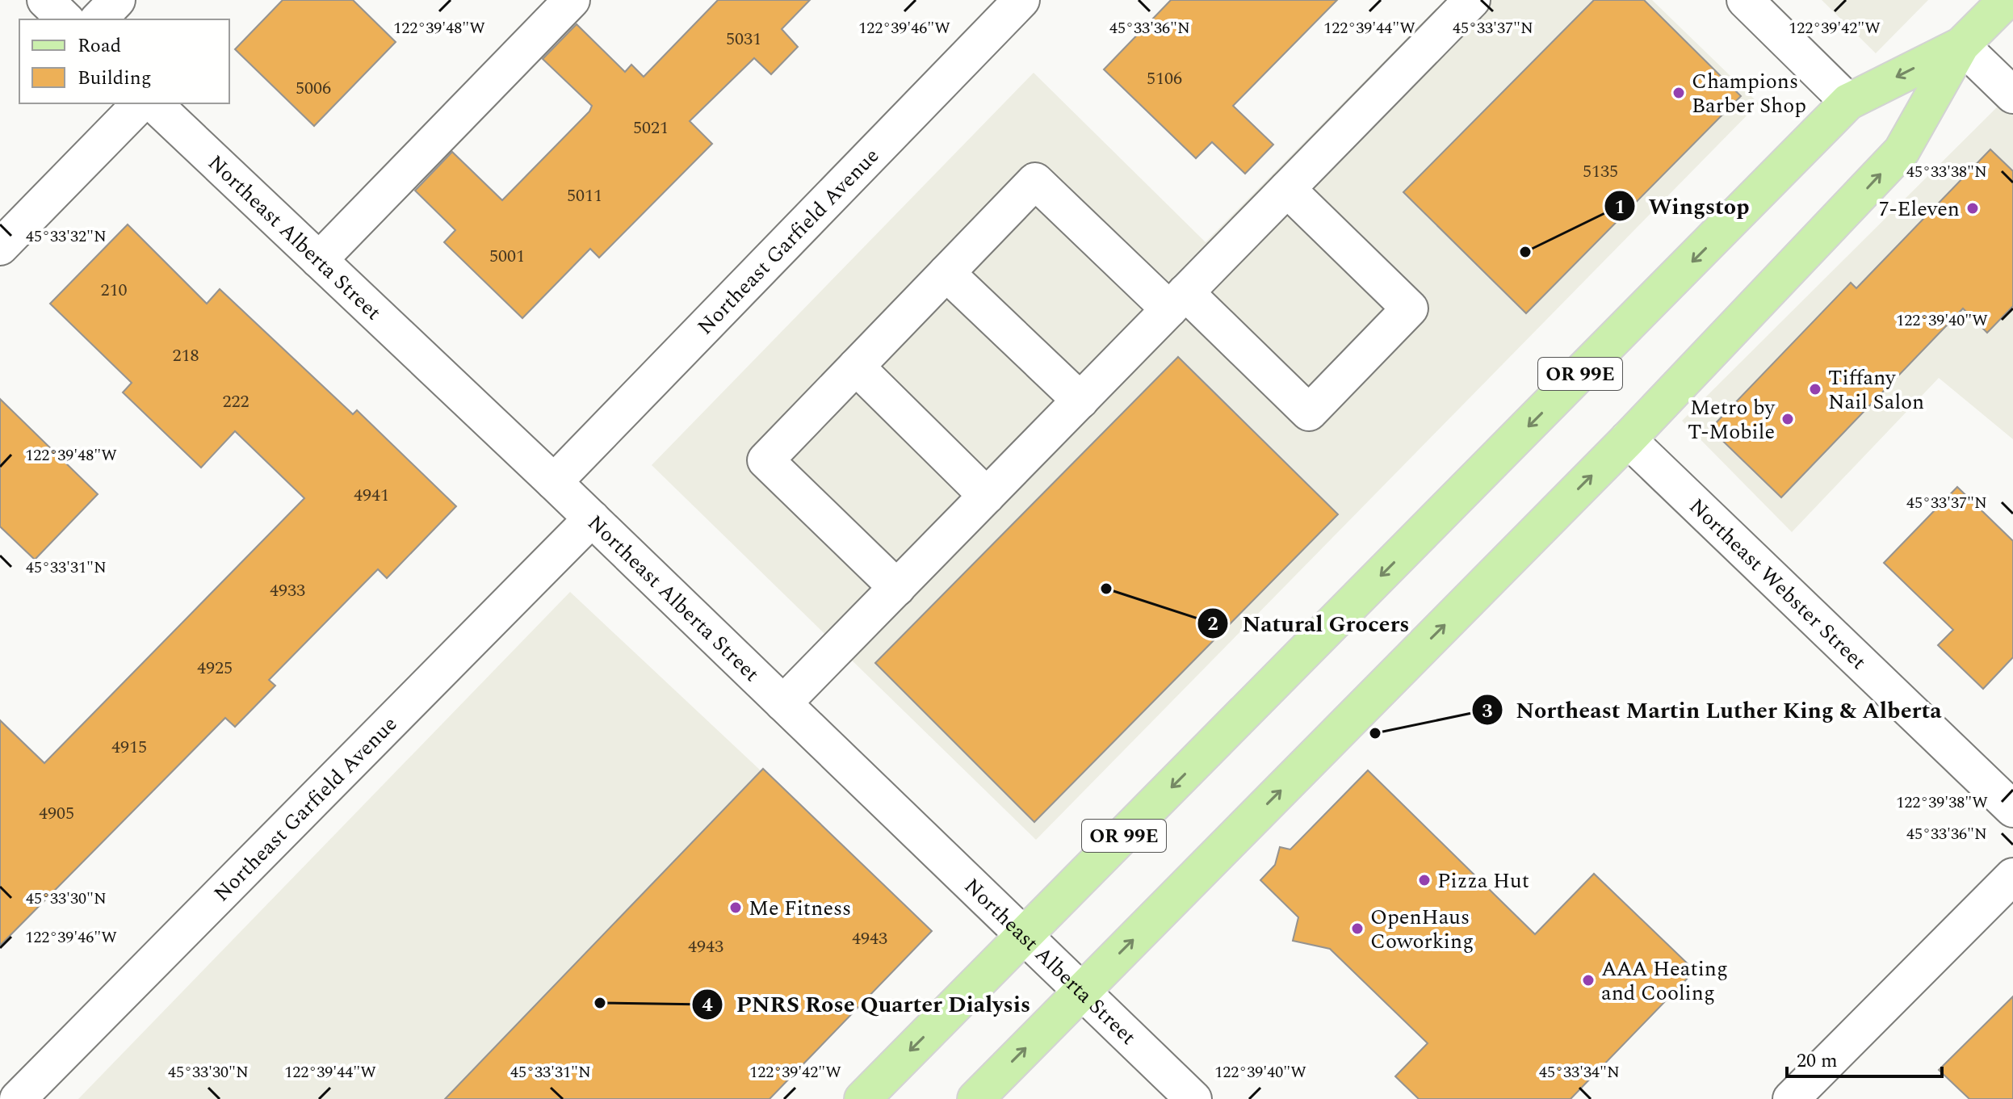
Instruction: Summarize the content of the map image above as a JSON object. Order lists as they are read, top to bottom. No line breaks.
{"streets":{"main road":["OR 99E"],"street":["Northeast Alberta Street","Northeast Garfield Avenue","Northeast Webster Street"]},"crossings":[["Northeast Alberta Street","Northeast Garfield Avenue"],["Northeast Alberta Street","OR 99E"],["OR 99E","Northeast Webster Street"]],"places":["Champions Barber Shop","7-Eleven","Wingstop","Tiffany Nail Salon","Metro by T-Mobile","Natural Grocers","Northeast Martin Luther King & Alberta","Pizza Hut","Me Fitness","OpenHaus Coworking","AAA Heating and Cooling","PNRS Rose Quarter Dialysis"],"house_numbers":["5031","5106","5006","5021","5135","5011","5001","210","218","222","4941","4933","4925","4915","4905","4943","4943"],"legend":["Road","Building"],"scale_bar":"20 m","coordinates":["45°33'36\"N","45°33'37\"N","122°39'48\"W","122°39'46\"W","122°39'44\"W","122°39'42\"W","45°33'38\"N","45°33'32\"N","122°39'40\"W","45°33'31\"N","122°39'38\"W","45°33'30\"N","45°33'34\"N"]}
